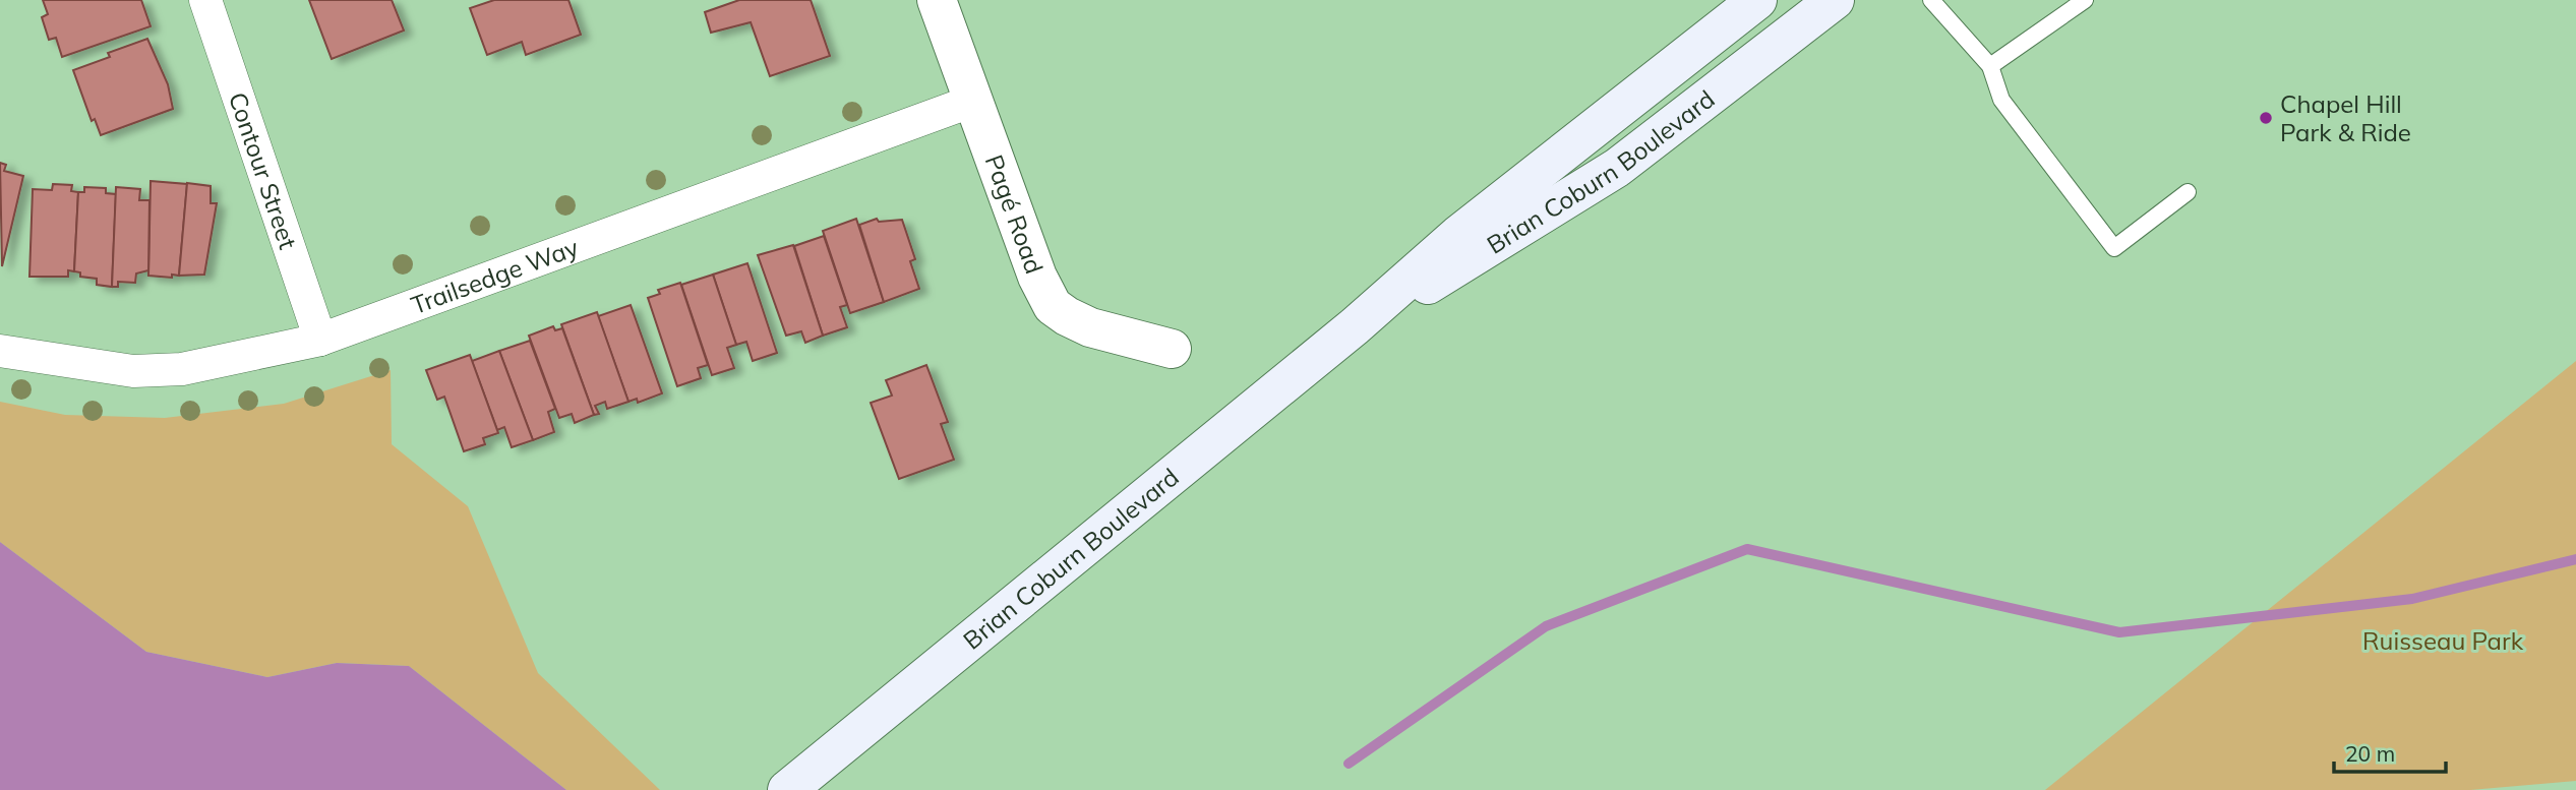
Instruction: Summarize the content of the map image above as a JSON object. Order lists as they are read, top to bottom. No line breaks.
{"streets":{"main road":["Brian Coburn Boulevard"],"street":["Contour Street","Pagé Road","Trailsedge Way"]},"crossings":[["Contour Street","Trailsedge Way"],["Pagé Road","Trailsedge Way"]],"parks":["Ruisseau Park"],"places":["Chapel Hill Park & Ride"],"scale_bar":"20 m"}
